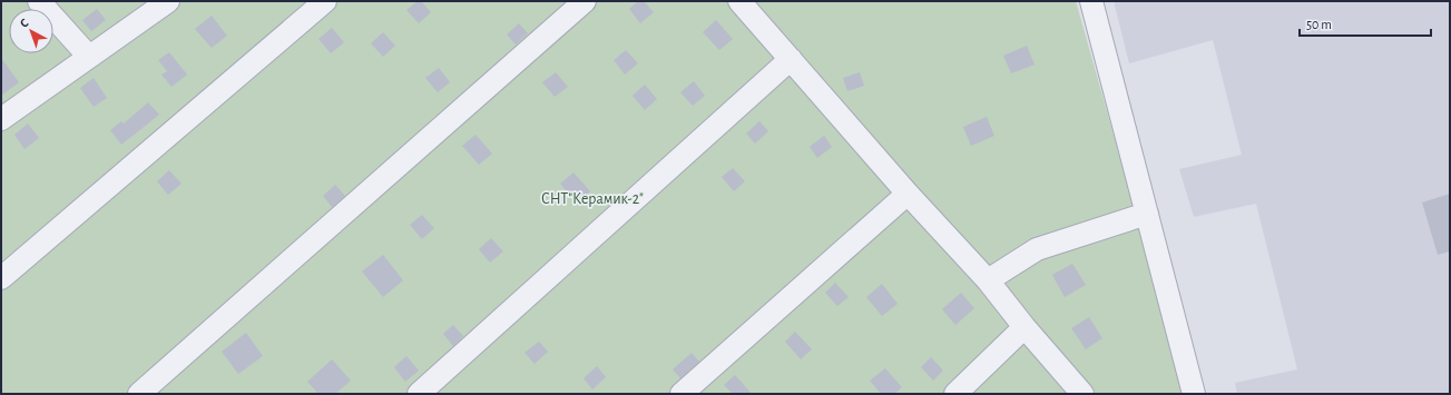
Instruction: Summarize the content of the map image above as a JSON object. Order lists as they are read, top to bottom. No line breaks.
{"parks":["СНТ\"Керамик-2\""],"scale_bar":"50 m","north":"top left"}
